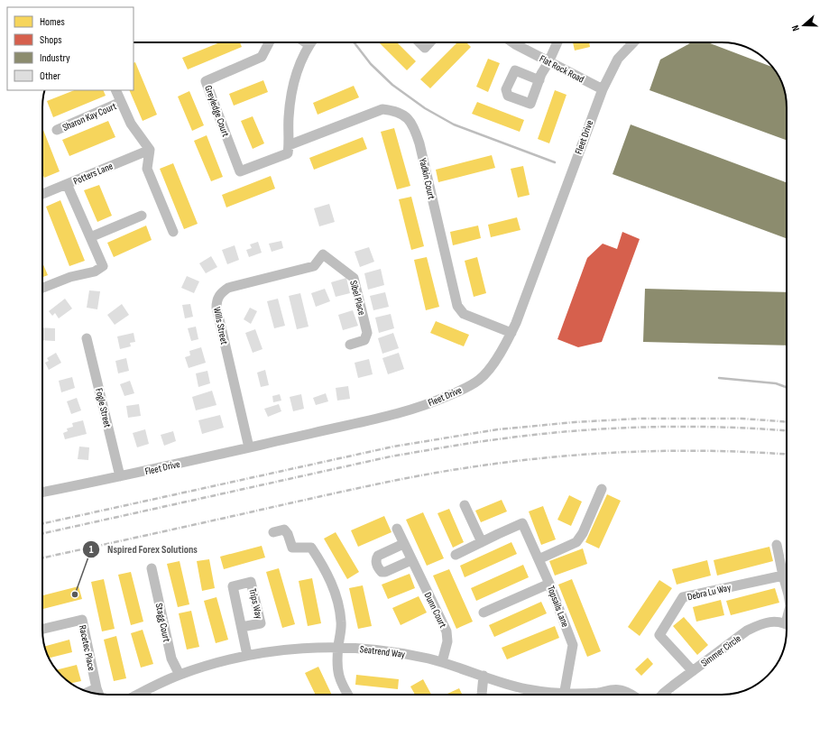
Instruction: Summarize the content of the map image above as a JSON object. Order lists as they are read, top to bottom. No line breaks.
{"streets":{"street":["Flat Rock Road","Greyledge Court","Sharon Kay Court","Fleet Drive","Potters Lane","Yadkin Court","Sibel Place","Wills Street","Fogle Street","Debra Lu Way","Trips Way","Topsails Lane","Dunn Court","Stagg Court","Racetec Place","Simmer Circle","Seatrend Way"]},"crossings":[["Flat Rock Road","Fleet Drive"],["Greyledge Court","Yadkin Court"],["Fleet Drive","Yadkin Court"],["Fleet Drive","Wills Street"],["Fleet Drive","Fogle Street"],["Sibel Place","Wills Street"],["Debra Lu Way","Simmer Circle"],["Trips Way","Seatrend Way"],["Dunn Court","Seatrend Way"],["Stagg Court","Seatrend Way"]],"places":["Nspired Forex Solutions"],"legend":["Homes","Shops","Industry","Other"],"north":"left"}
